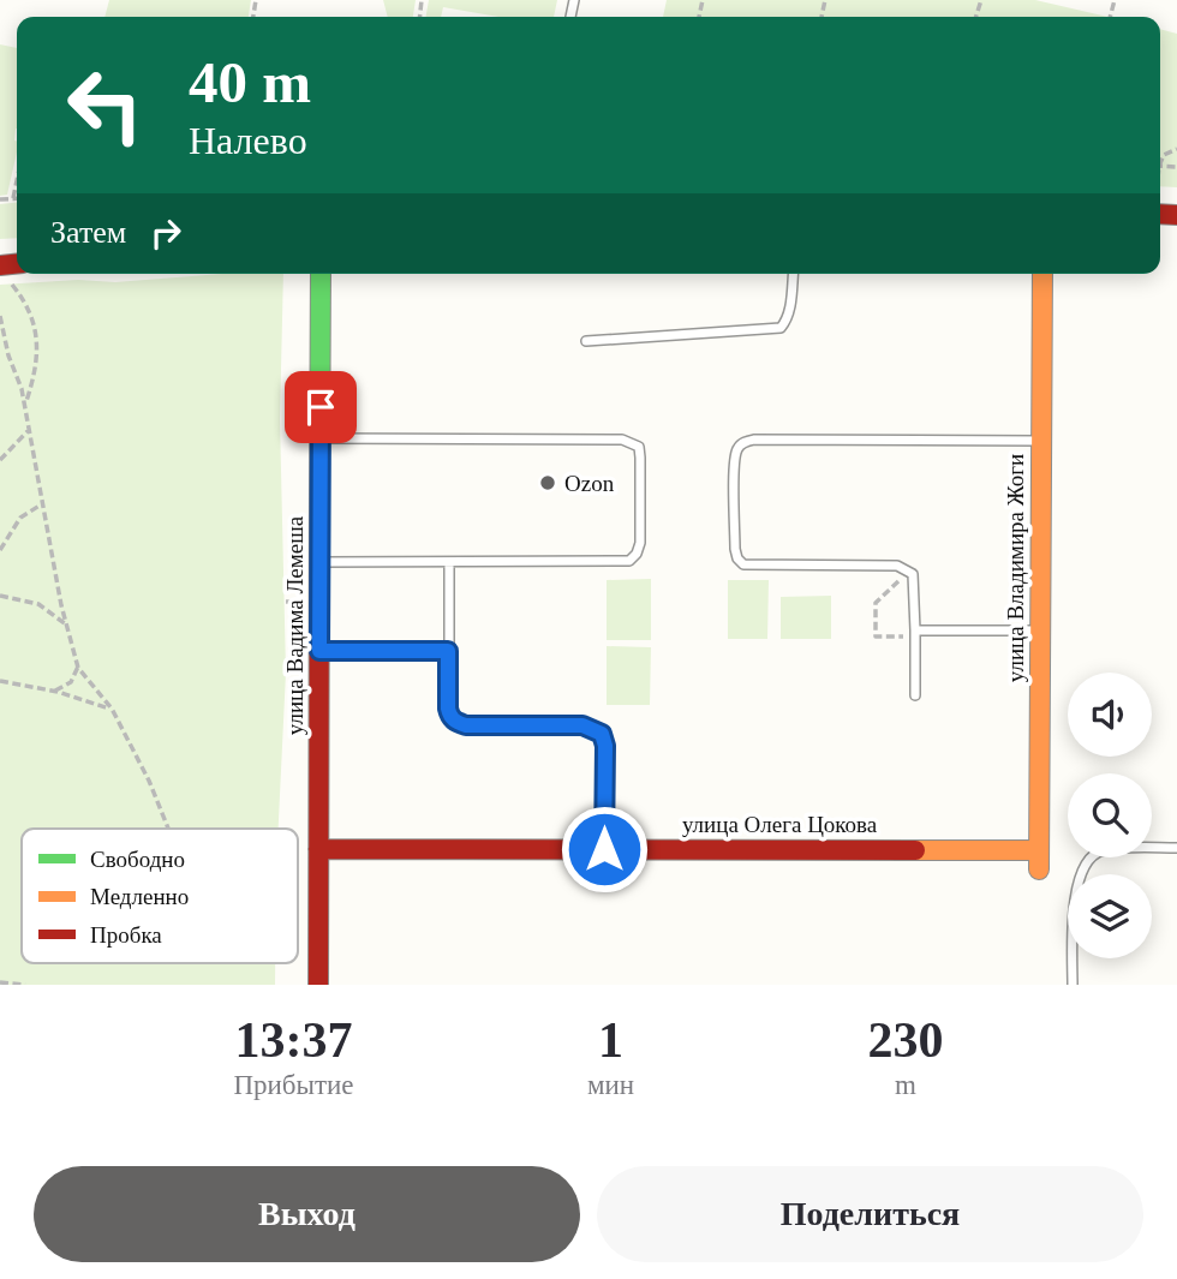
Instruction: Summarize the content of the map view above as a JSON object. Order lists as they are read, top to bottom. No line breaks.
{"streets":{"street":["улица Владимира Жоги","улица Вадима Лемеша","улица Олега Цокова"]},"crossings":[["улица Владимира Жоги","улица Олега Цокова"],["улица Вадима Лемеша","улица Олега Цокова"]],"places":["Ozon"],"legend":["Свободно","Медленно","Пробка"],"page":{"turn":["40 m","Налево"],"then":"Затем","eta":["13:37","Прибытие","1","мин","230","m"],"buttons":["Выход","Поделиться"]}}
